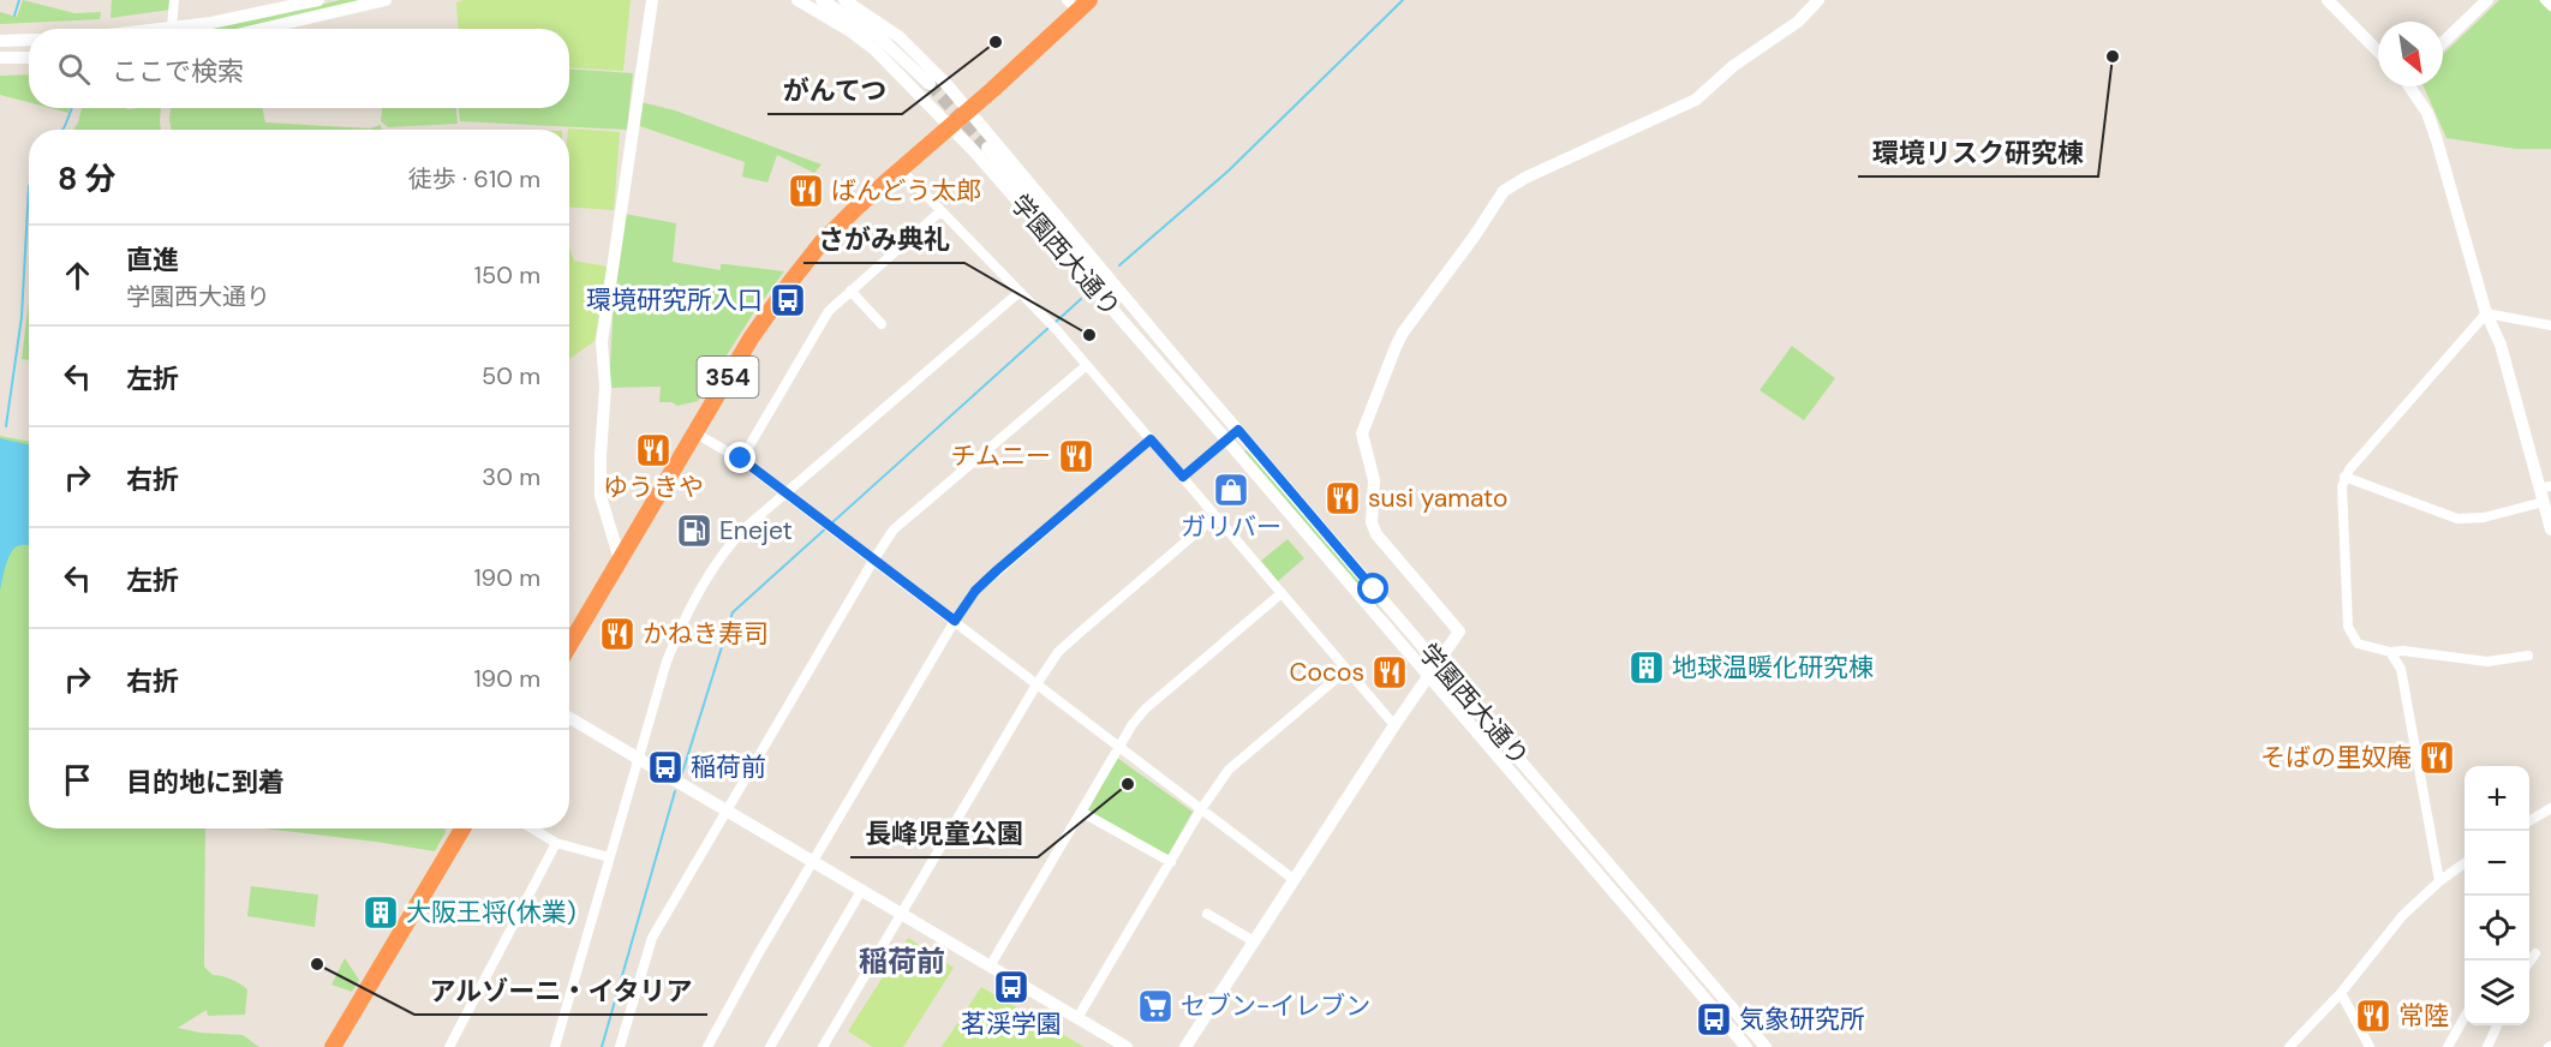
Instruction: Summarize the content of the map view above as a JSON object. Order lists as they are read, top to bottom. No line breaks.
{"streets":{"highway":["354"],"main road":["学園西大通り"]},"crossings":[["学園西大通り","354"]],"districts":["稲荷前"],"places":{"other":["がんてつ","環境リスク研究棟","さがみ典礼","長峰児童公園","アルゾーニ・イタリア"],"restaurant":["ばんどう太郎","ゆうきや","チムニー","susi yamato","かねき寿司","Cocos","そばの里奴庵","常陸"],"bus stop":["環境研究所入口","稲荷前","茗渓学園","気象研究所"],"shop":["ガリバー"],"fuel station":["Enejet"],"building":["地球温暖化研究棟","大阪王将(休業)"],"supermarket":["セブン-イレブン"]},"north":"bottom right","page":{"search":"ここで検索","heading":["8 分","徒歩 · 610 m"],"list":[["直進","学園西大通り","150 m"],["左折","50 m"],["右折","30 m"],["左折","190 m"],["右折","190 m"],"目的地に到着"],"map_buttons":["+","−"]}}
